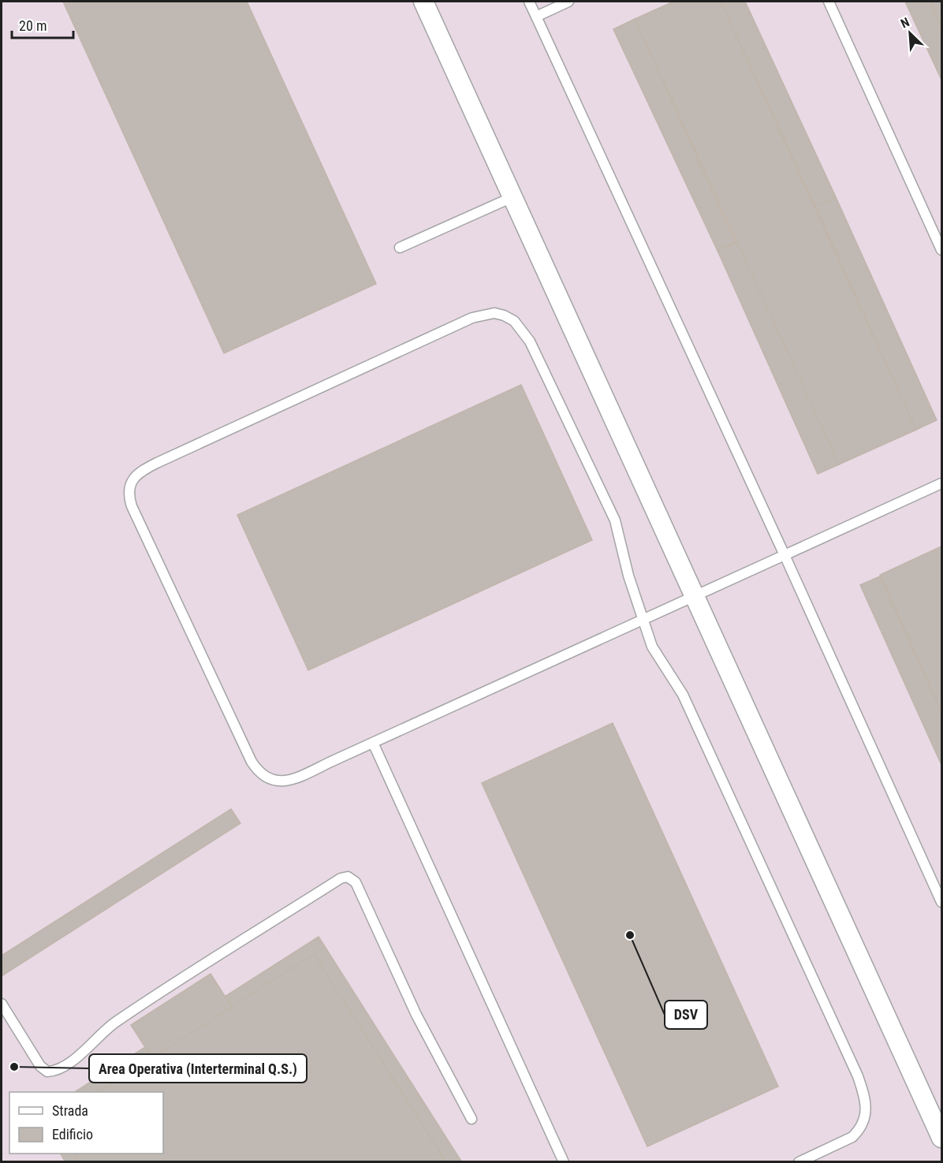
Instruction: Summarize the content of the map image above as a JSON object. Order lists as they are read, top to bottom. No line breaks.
{"places":["DSV","Area Operativa (Interterminal Q.S.)"],"legend":["Strada","Edificio"],"scale_bar":"20 m","north":"top left"}
